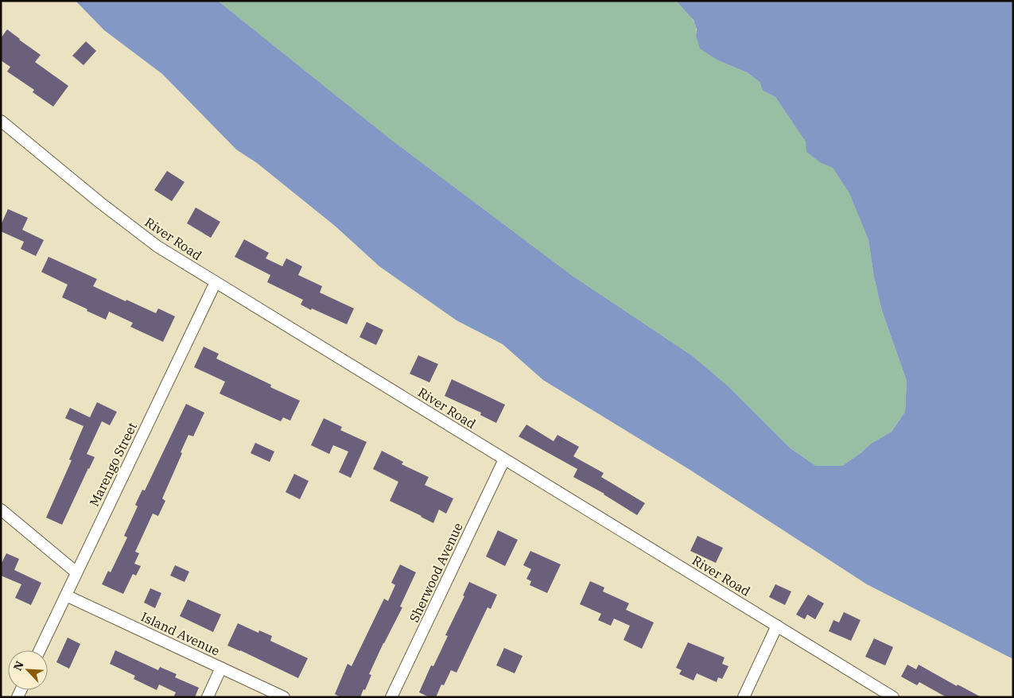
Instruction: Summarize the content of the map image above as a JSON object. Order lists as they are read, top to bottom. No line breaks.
{"streets":{"street":["River Road","Marengo Street","Sherwood Avenue","Island Avenue"]},"crossings":[["River Road","Marengo Street"],["River Road","Sherwood Avenue"],["Marengo Street","Island Avenue"]],"north":"top left"}
